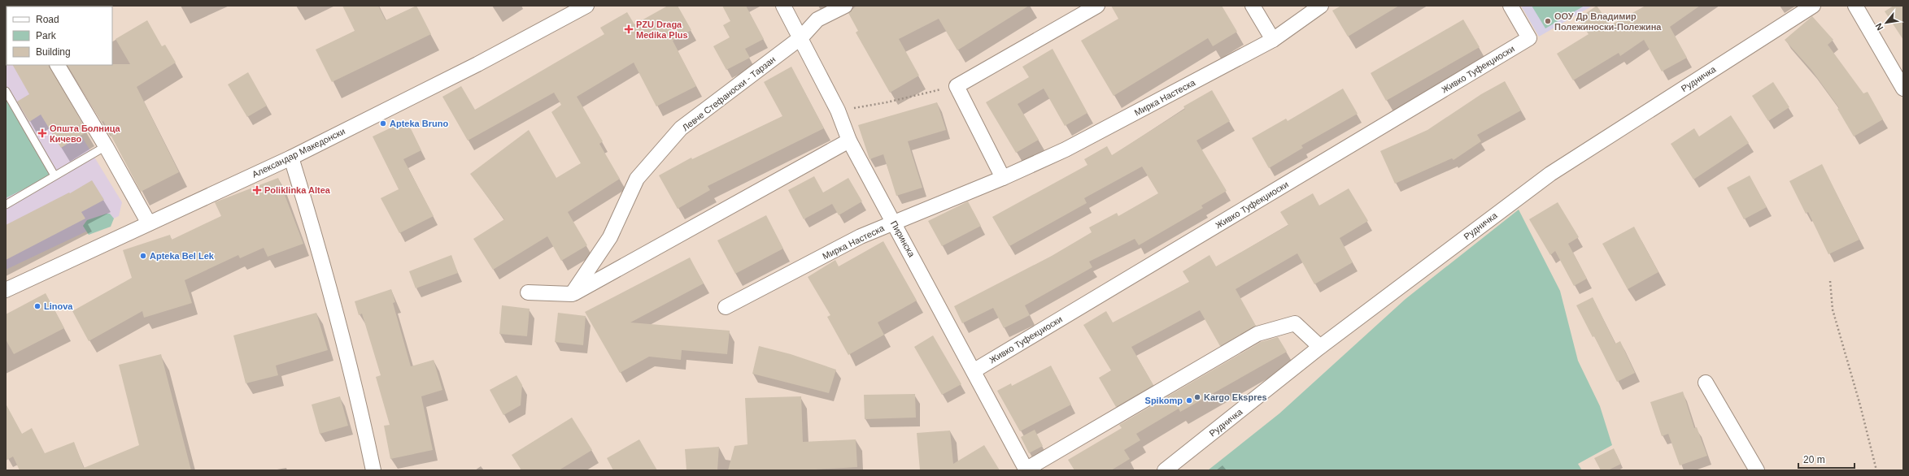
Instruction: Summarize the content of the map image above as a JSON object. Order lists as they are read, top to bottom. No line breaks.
{"streets":{"street":["Живко Туфекџиоски","Рудничка","Левче Стефаноски - Тарзан","Мирка Настеска","Александар Македонски","Пиринска"]},"crossings":[["Живко Туфекџиоски","Пиринска"],["Левче Стефаноски - Тарзан","Пиринска"],["Мирка Настеска","Пиринска"]],"places":{"other":["ООУ Др Владимир Полежиноски-Полежина","Apteka Bruno","Apteka Bel Lek","Linova","Kargo Ekspres","Spikomp"],"health":["PZU Draga Medika Plus","Општа Болница Кичево","Poliklinka Altea"]},"legend":["Road","Park","Building"],"scale_bar":"20 m","north":"bottom left"}
